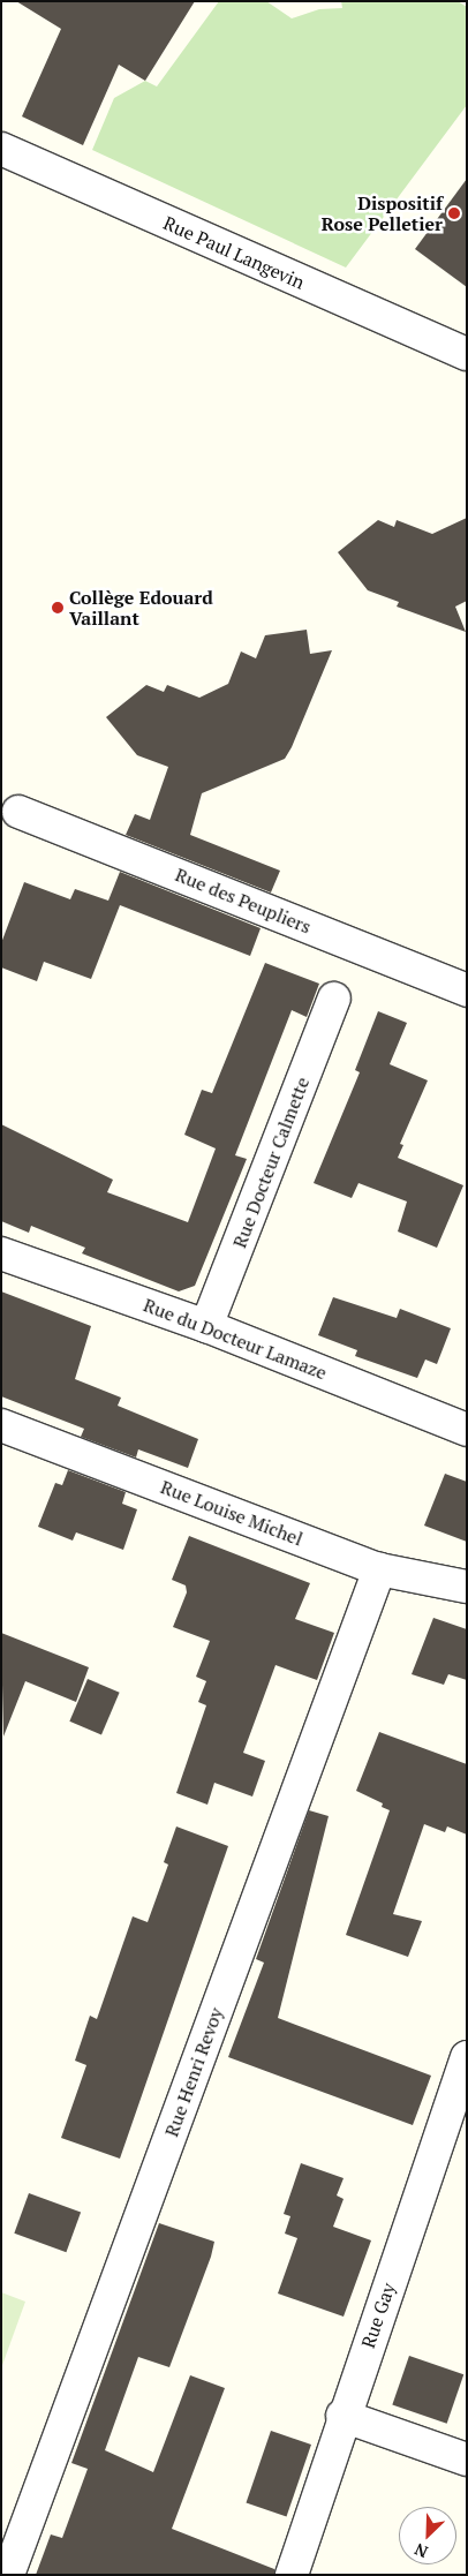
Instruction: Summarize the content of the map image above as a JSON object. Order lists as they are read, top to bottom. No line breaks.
{"streets":{"street":["Rue Paul Langevin","Rue des Peupliers","Rue Docteur Calmette","Rue du Docteur Lamaze","Rue Louise Michel","Rue Henri Revoy","Rue Gay"]},"crossings":[["Rue Docteur Calmette","Rue du Docteur Lamaze"],["Rue Louise Michel","Rue Henri Revoy"]],"places":["Dispositif Rose Pelletier","Collège Edouard Vaillant"],"north":"bottom left"}
